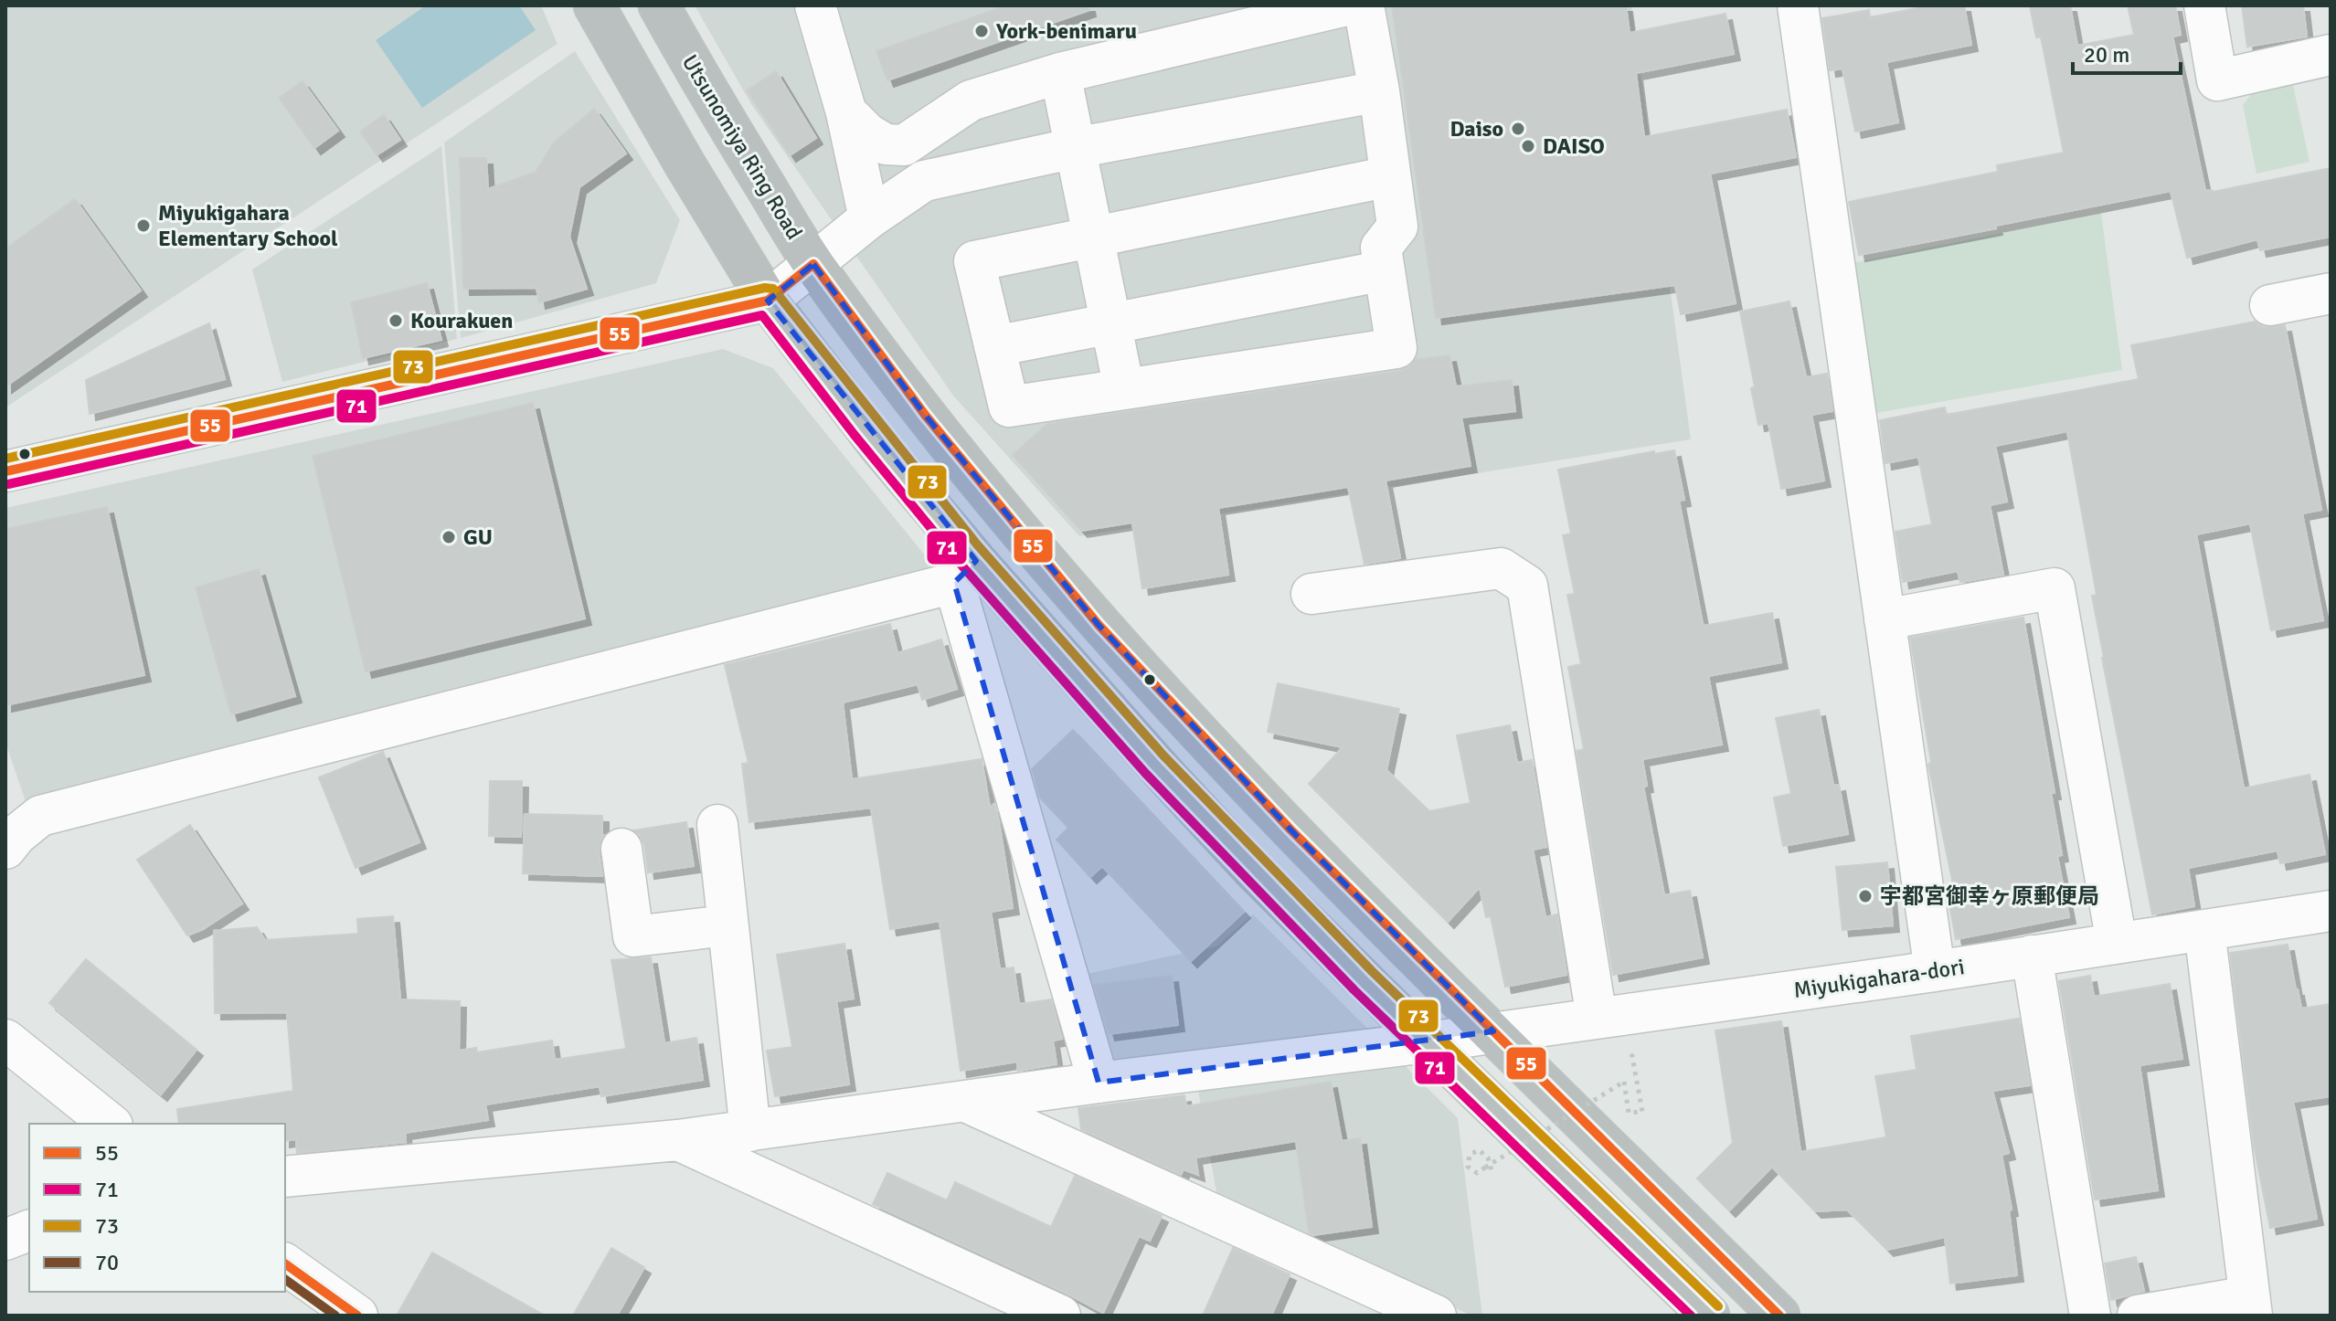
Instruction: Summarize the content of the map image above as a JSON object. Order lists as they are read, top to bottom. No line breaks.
{"streets":{"highway":["Utsunomiya Ring Road"],"street":["Miyukigahara-dori"]},"crossings":[["Utsunomiya Ring Road","Miyukigahara-dori"]],"places":["York-benimaru","Daiso","DAISO","Miyukigahara Elementary School","Kourakuen","GU","宇都宮御幸ヶ原郵便局"],"lines":["transit line 55","transit line 73","transit line 71","transit line 70"],"legend":["55","71","73","70"],"scale_bar":"20 m"}
